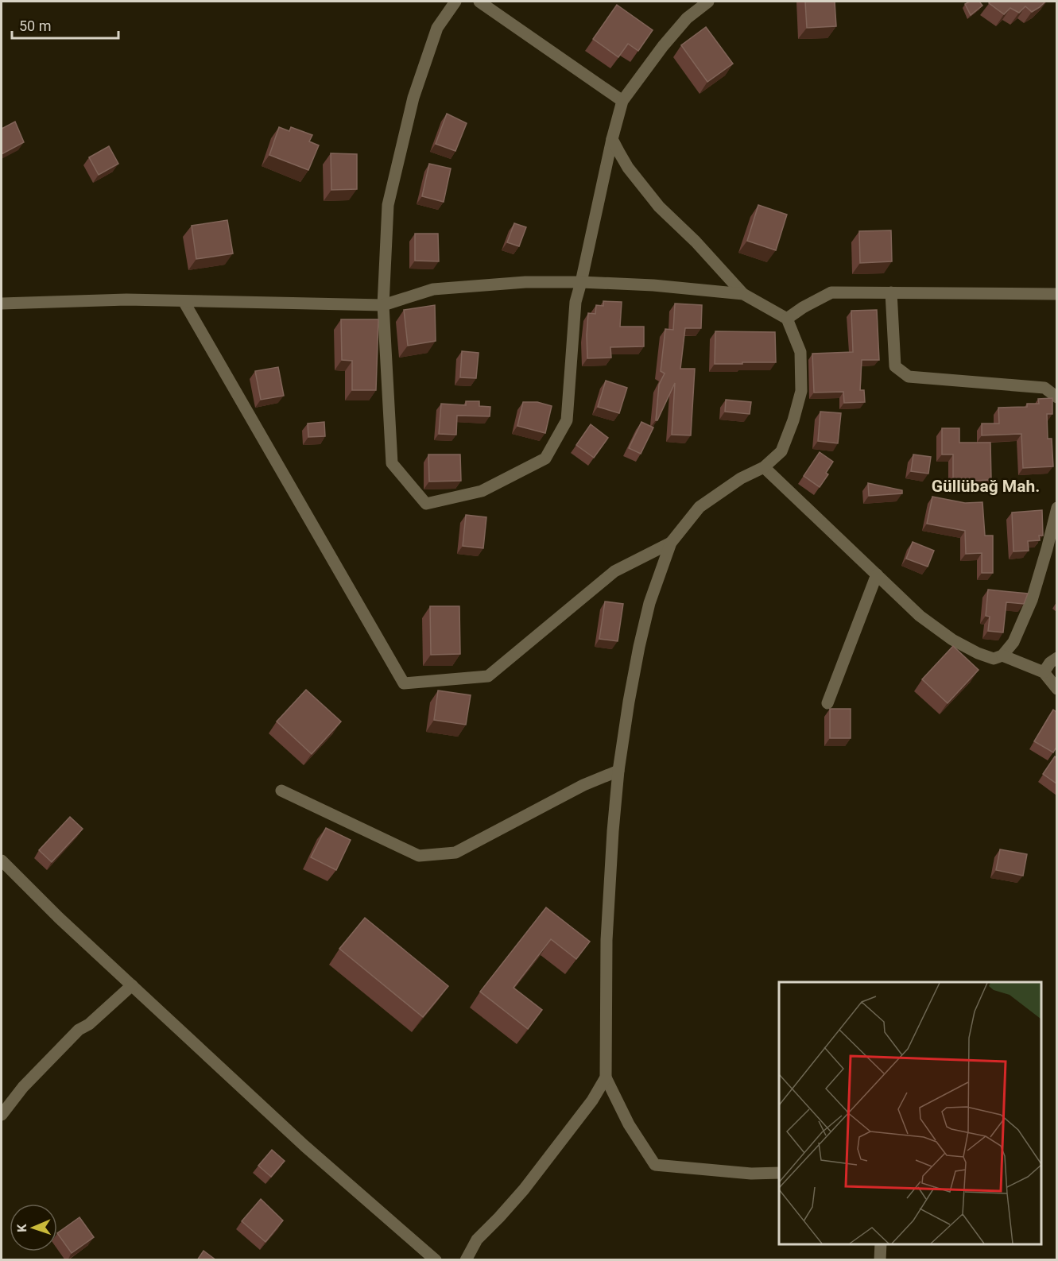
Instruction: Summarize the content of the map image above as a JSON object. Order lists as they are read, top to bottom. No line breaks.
{"districts":["Güllübağ Mah."],"scale_bar":"50 m","north":"left"}
